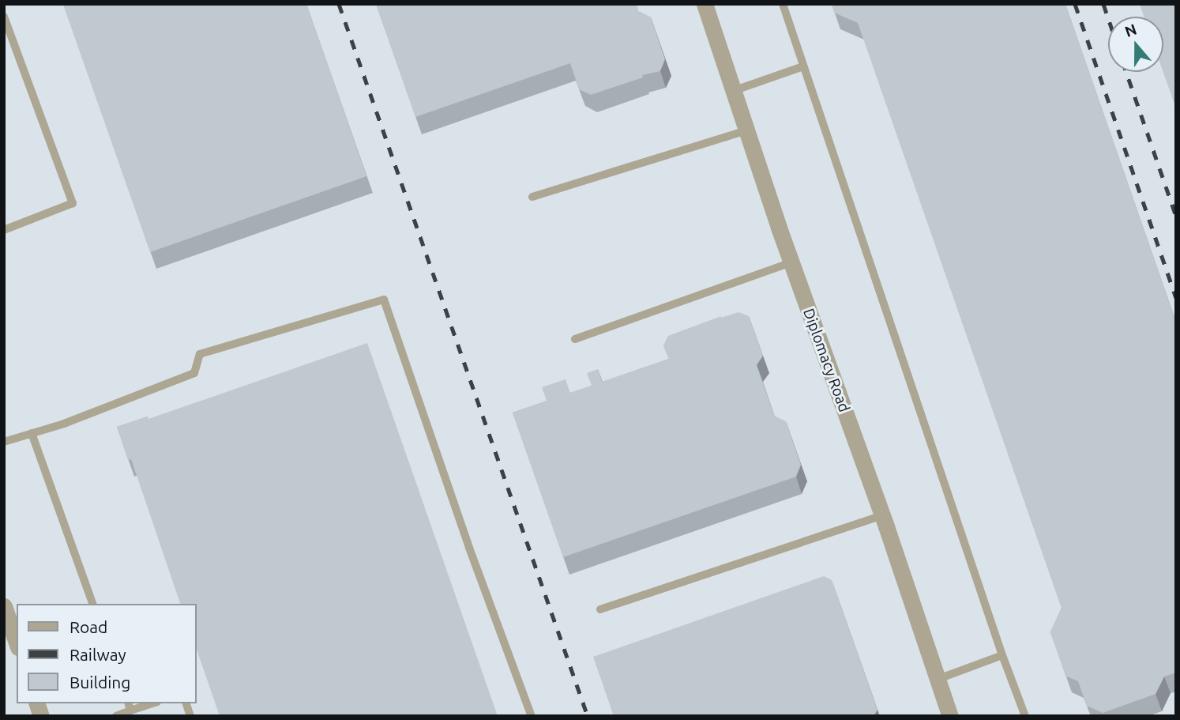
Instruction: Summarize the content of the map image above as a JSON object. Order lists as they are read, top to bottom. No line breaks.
{"streets":{"street":["Diplomacy Road"]},"legend":["Road","Railway","Building"],"north":"top"}
